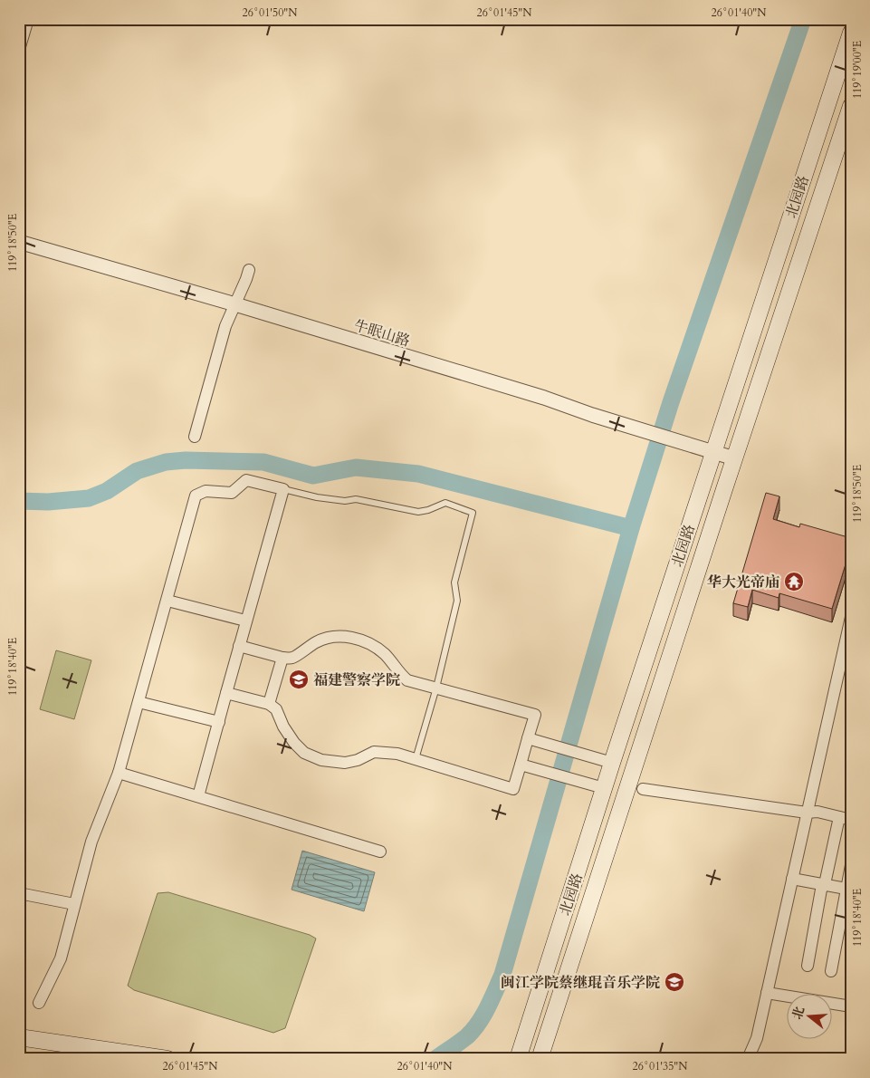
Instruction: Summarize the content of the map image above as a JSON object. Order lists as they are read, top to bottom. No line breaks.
{"streets":{"main road":["北园路"],"street":["牛眠山路"]},"crossings":[["北园路","牛眠山路"]],"places":{"temple":["华大光帝庙"],"school or university":["福建警察学院","闽江学院蔡继琨音乐学院"]},"north":"left","coordinates":["26°01'50\"N","26°01'45\"N","26°01'40\"N","119°19'00\"E","119°18'50\"E","119°18'40\"E","26°01'35\"N"]}
